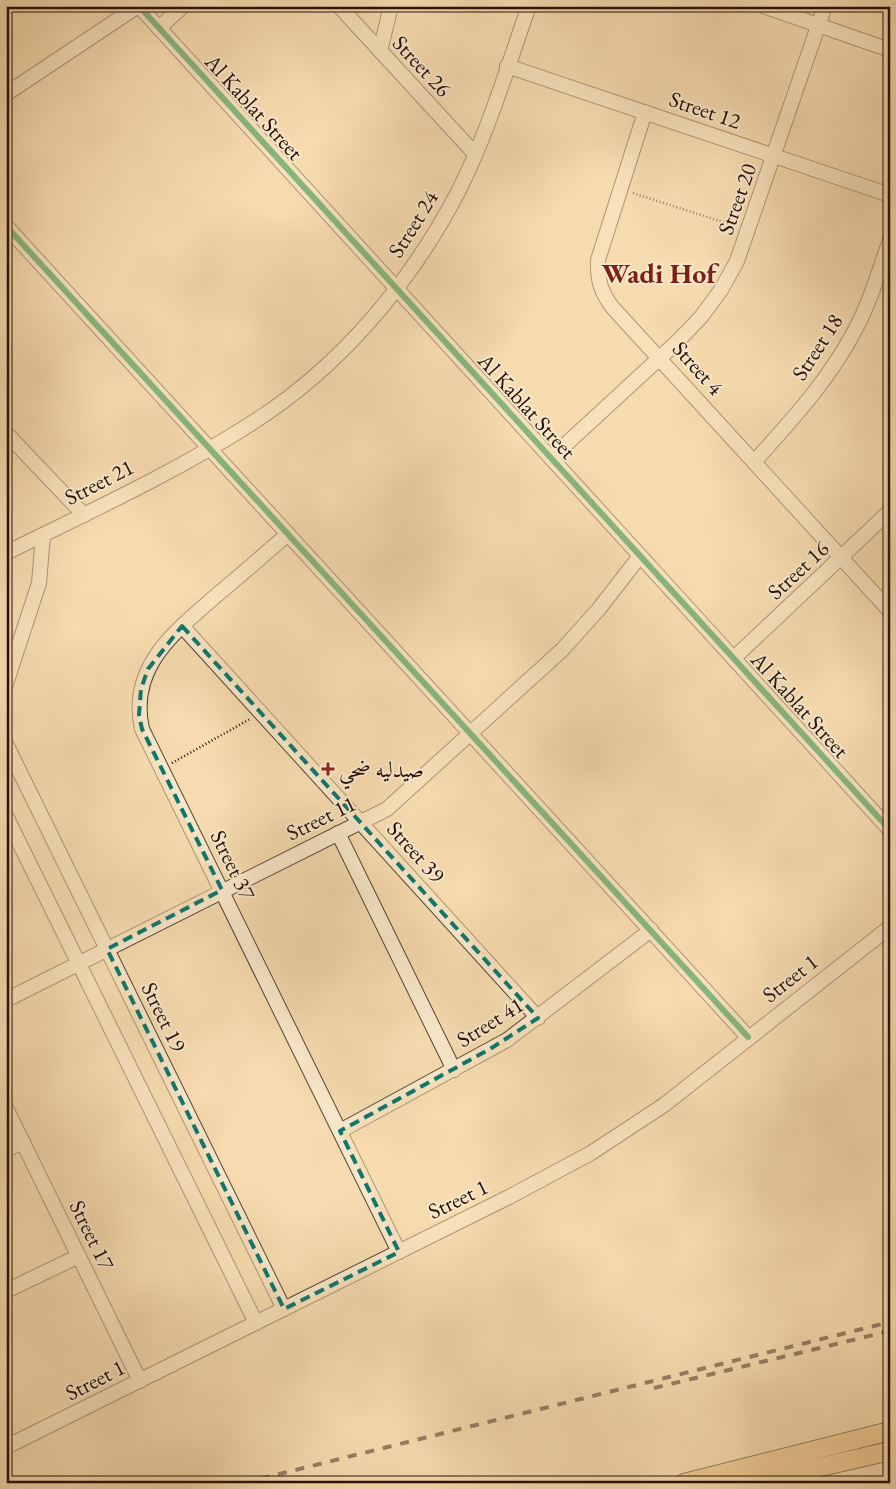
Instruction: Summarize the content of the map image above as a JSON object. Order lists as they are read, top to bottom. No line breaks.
{"streets":{"street":["Street 26","Al Kablat Street","Street 12","Street 20","Street 24","Street 18","Street 4","Street 21","Street 16","Street 11","Street 39","Street 37","Street 1","Street 19","Street 41","Street 17"]},"crossings":[["Street 26","Street 24"],["Al Kablat Street","Street 20"],["Al Kablat Street","Street 24"],["Al Kablat Street","Street 16"],["Al Kablat Street","Street 11"],["Street 12","Street 20"],["Street 12","Street 24"],["Street 12","Street 4"],["Street 20","Street 4"],["Street 24","Street 21"],["Street 18","Street 4"],["Street 4","Street 16"],["Street 11","Street 39"],["Street 11","Street 37"],["Street 11","Street 19"],["Street 39","Street 37"],["Street 39","Street 41"],["Street 37","Street 1"],["Street 37","Street 41"],["Street 1","Street 19"],["Street 1","Street 17"]],"districts":["Wadi Hof"],"places":{"health":["صيدليه ضحي"]}}
